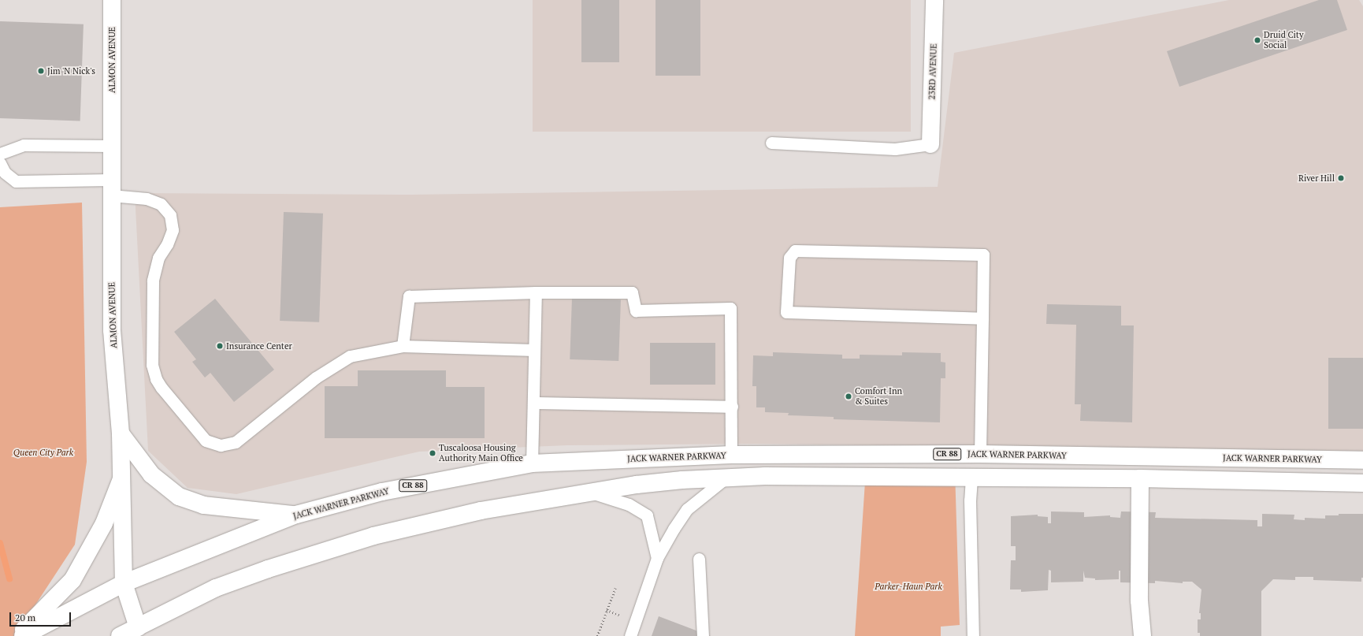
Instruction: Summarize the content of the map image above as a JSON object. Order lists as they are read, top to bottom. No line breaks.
{"streets":{"main road":["ALMON AVENUE","23RD AVENUE","CR 88","JACK WARNER PARKWAY"]},"crossings":[["ALMON AVENUE","JACK WARNER PARKWAY"]],"parks":["Queen City Park","Parker-Haun Park"],"places":["Druid City Social","Jim 'N Nick's","River Hill","Insurance Center","Comfort Inn & Suites","Tuscaloosa Housing Authority Main Office"],"scale_bar":"20 m"}
